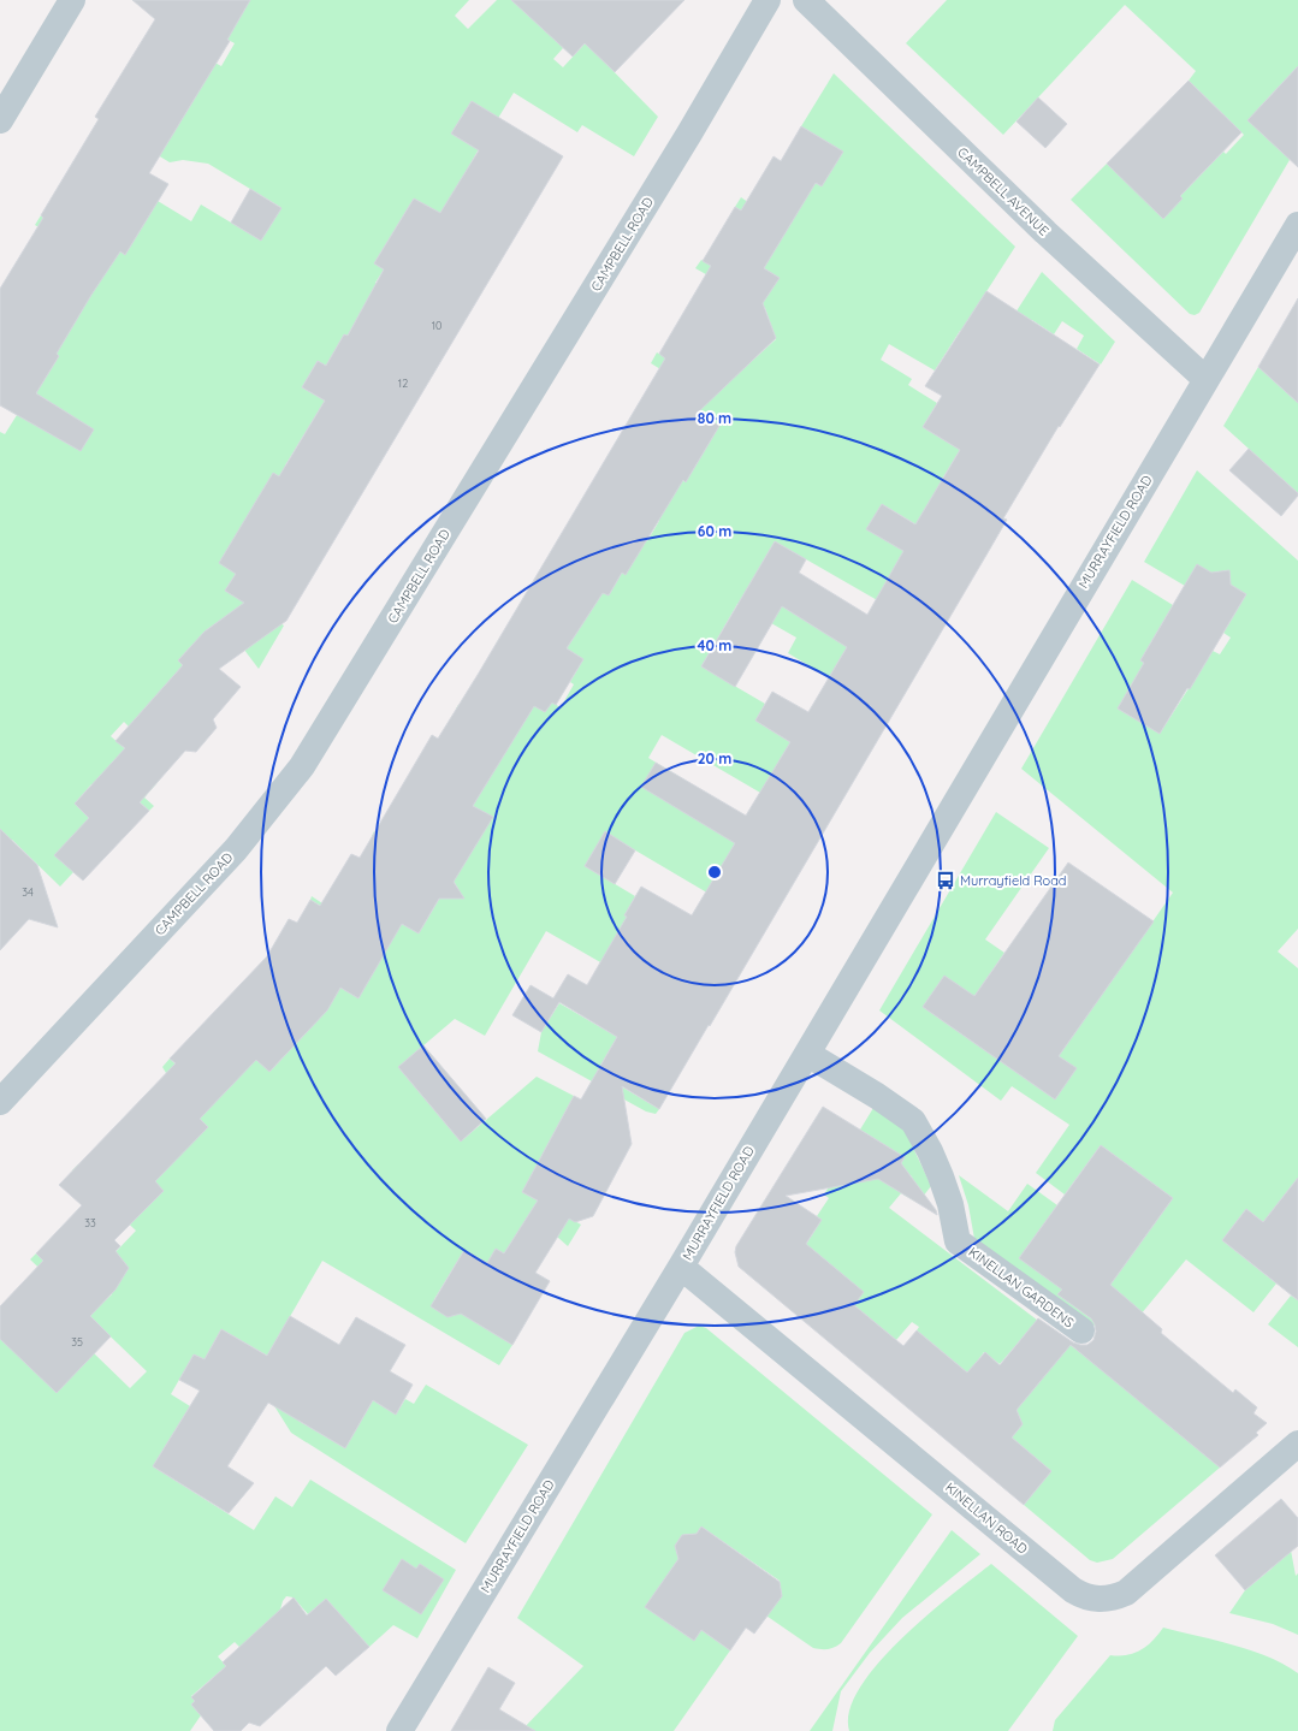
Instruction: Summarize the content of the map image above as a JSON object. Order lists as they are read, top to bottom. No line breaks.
{"streets":{"street":["CAMPBELL AVENUE","CAMPBELL ROAD","MURRAYFIELD ROAD","KINELLAN GARDENS","KINELLAN ROAD"]},"crossings":[["CAMPBELL AVENUE","MURRAYFIELD ROAD"],["MURRAYFIELD ROAD","KINELLAN GARDENS"],["MURRAYFIELD ROAD","KINELLAN ROAD"]],"places":{"bus stop":["Murrayfield Road"]},"house_numbers":["10","12","34","33","35"],"rings":["80 m","60 m","40 m","20 m"]}
